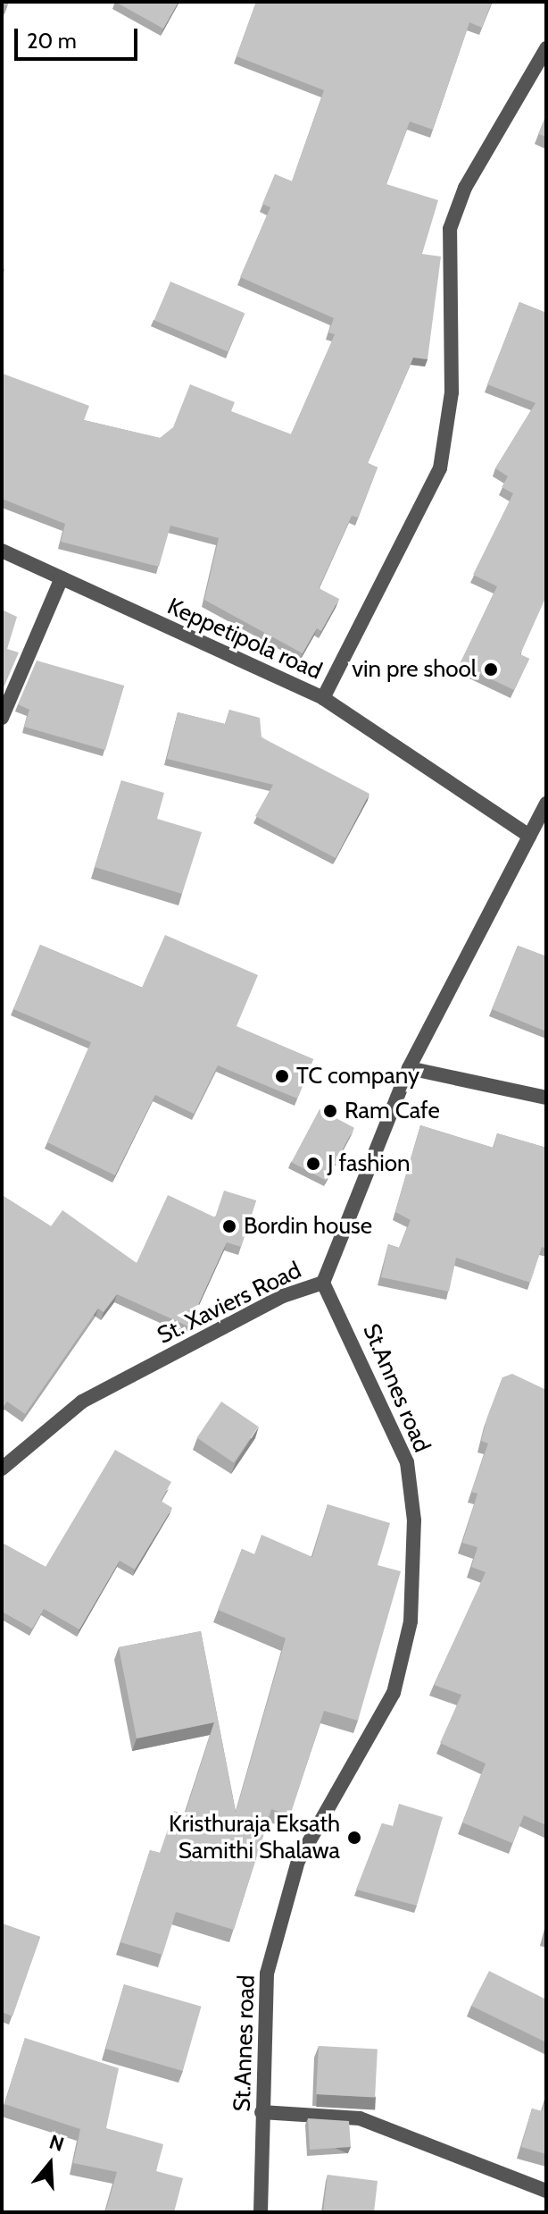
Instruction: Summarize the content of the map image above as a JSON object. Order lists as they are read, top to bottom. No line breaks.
{"streets":{"street":["Keppetipola road","St. Xaviers Road","St.Annes road"]},"crossings":[["Keppetipola road","St. Xaviers Road"],["St. Xaviers Road","St.Annes road"]],"places":["vin pre shool","TC company","Ram Cafe","J fashion","Bordin house","Kristhuraja Eksath Samithi Shalawa"],"scale_bar":"20 m","north":"top"}
